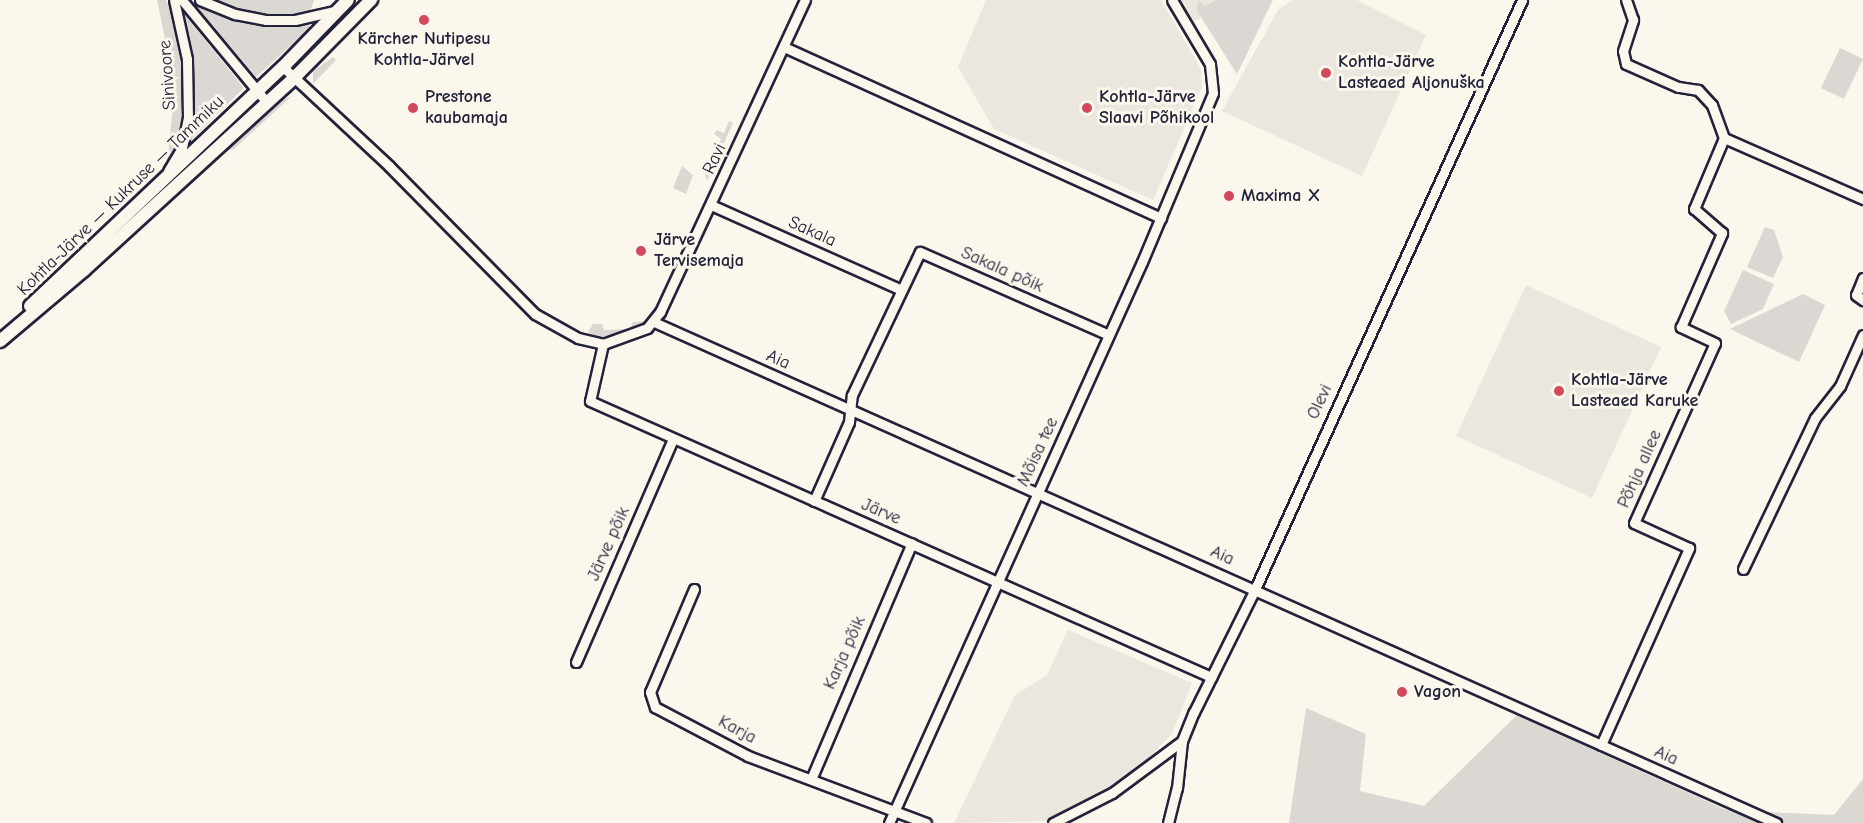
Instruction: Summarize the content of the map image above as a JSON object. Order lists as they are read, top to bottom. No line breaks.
{"streets":{"main road":["Kohtla-Järve — Kukruse — Tammiku"],"street":["Sinivoore","Ravi","Sakala","Sakala põik","Aia","Olevi","Mõisa tee","Põhja allee","Järve","Järve põik","Karja põik","Karja"]},"crossings":[["Sinivoore","Kohtla-Järve — Kukruse — Tammiku"],["Ravi","Sakala"],["Ravi","Aia"],["Sakala","Sakala põik"],["Sakala põik","Mõisa tee"],["Aia","Olevi"],["Aia","Mõisa tee"],["Aia","Põhja allee"],["Olevi","Järve"],["Mõisa tee","Järve"],["Mõisa tee","Karja"],["Järve","Järve põik"],["Järve","Karja põik"],["Karja põik","Karja"]],"places":["Kärcher Nutipesu Kohtla-Järvel","Kohtla-Järve Lasteaed Aljonuška","Prestone kaubamaja","Kohtla-Järve Slaavi Põhikool","Maxima X","Järve Tervisemaja","Kohtla-Järve Lasteaed Karuke","Vagon"]}
